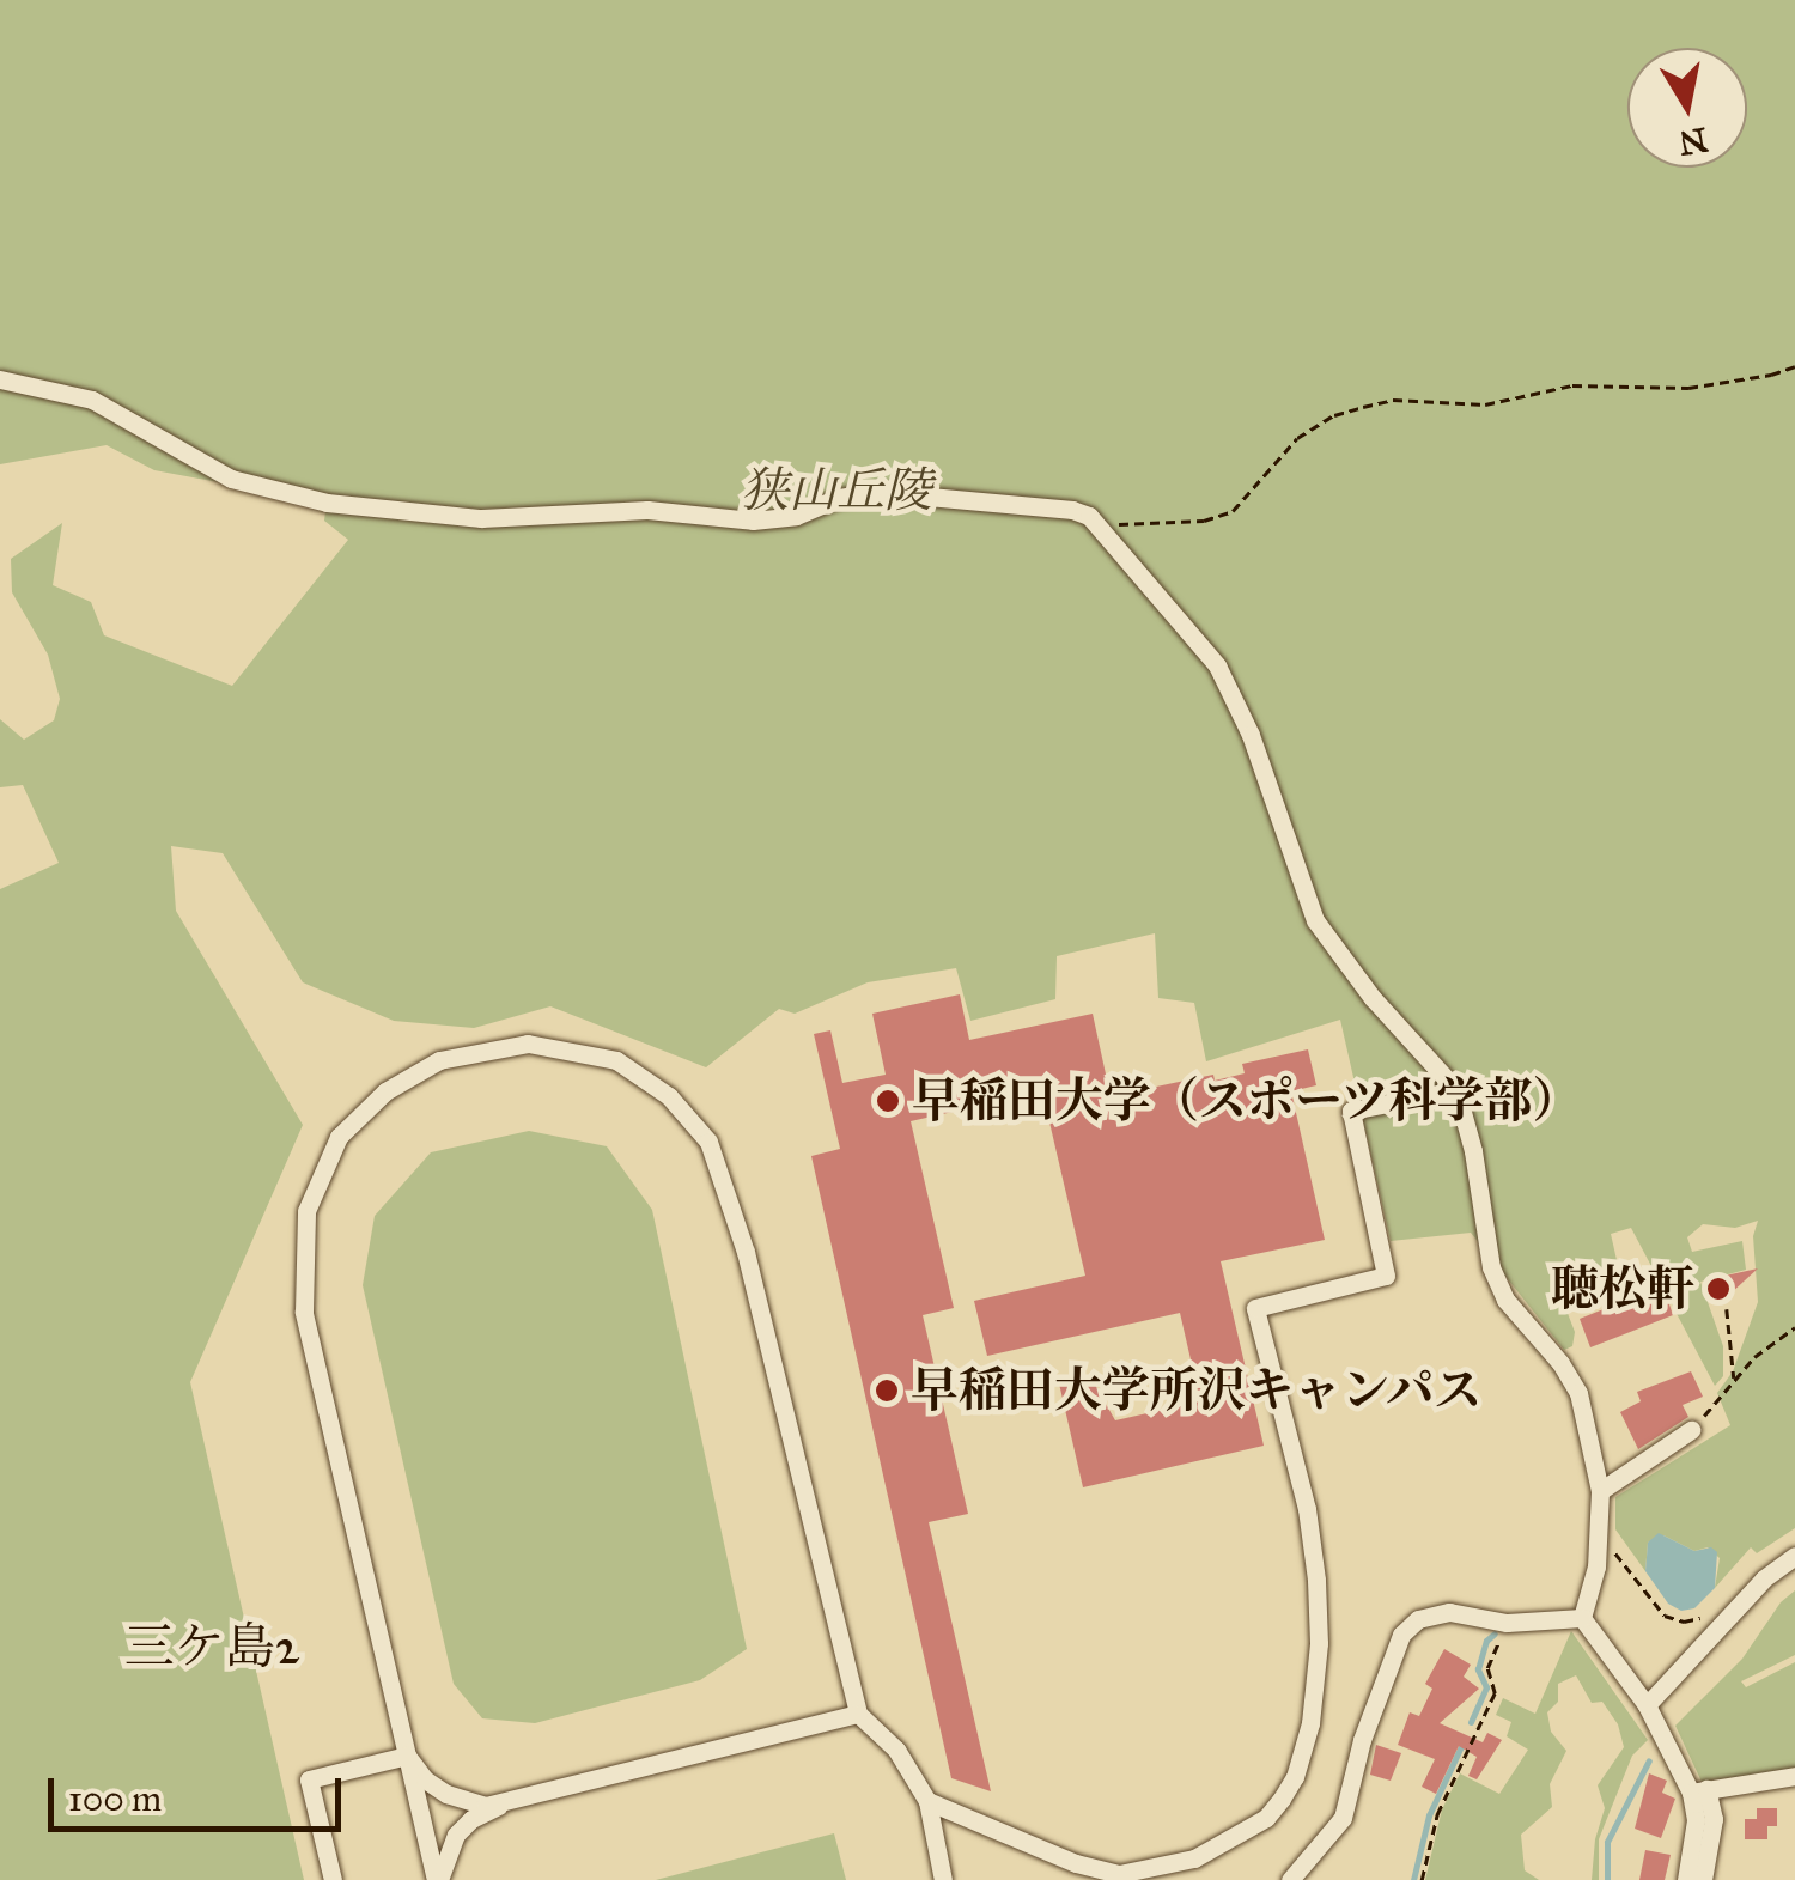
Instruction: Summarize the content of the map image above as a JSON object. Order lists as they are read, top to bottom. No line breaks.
{"districts":["三ケ島2"],"parks":["狭山丘陵"],"places":["早稲田大学（スポーツ科学部）","聴松軒","早稲田大学所沢キャンパス"],"scale_bar":"100 m","north":"bottom"}
